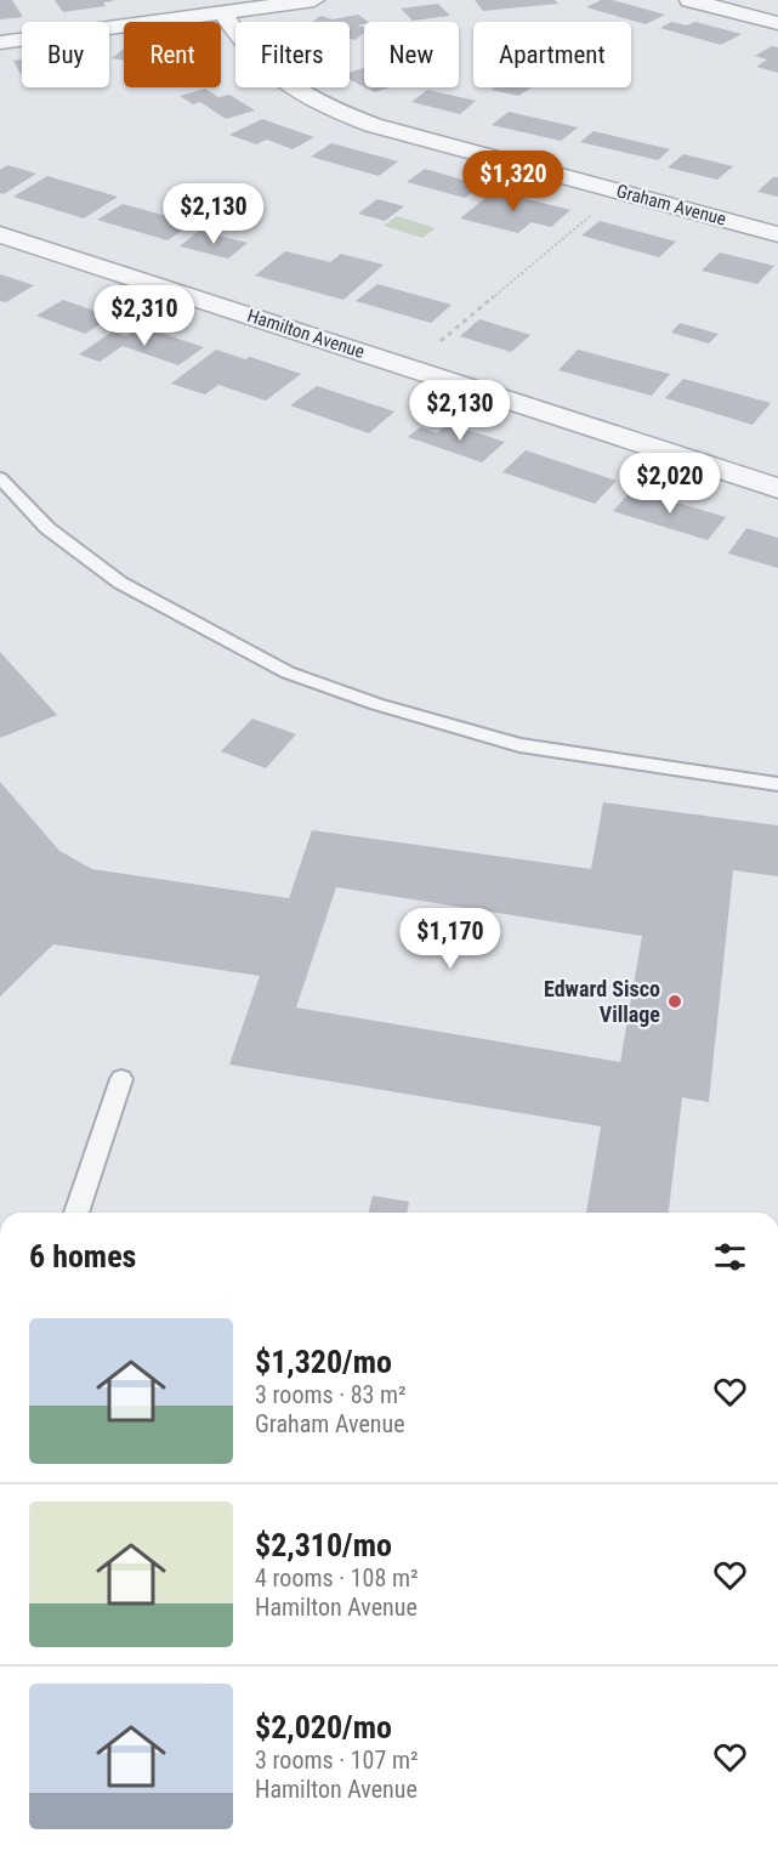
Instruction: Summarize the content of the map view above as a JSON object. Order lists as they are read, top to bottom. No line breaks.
{"streets":{"street":["Graham Avenue","Hamilton Avenue"]},"places":["Edward Sisco Village"],"page":{"chip":["Buy","Rent","Filters","New","Apartment"],"price":["$1,320","$2,130","$2,310","$2,130","$2,020","$1,170"],"heading":"6 homes","list":[{"name":"$1,320/mo","note":"3 rooms · 83 m² · Graham Avenue"},{"name":"$2,310/mo","note":"4 rooms · 108 m² · Hamilton Avenue"},{"name":"$2,020/mo","note":"3 rooms · 107 m² · Hamilton Avenue"}]}}
